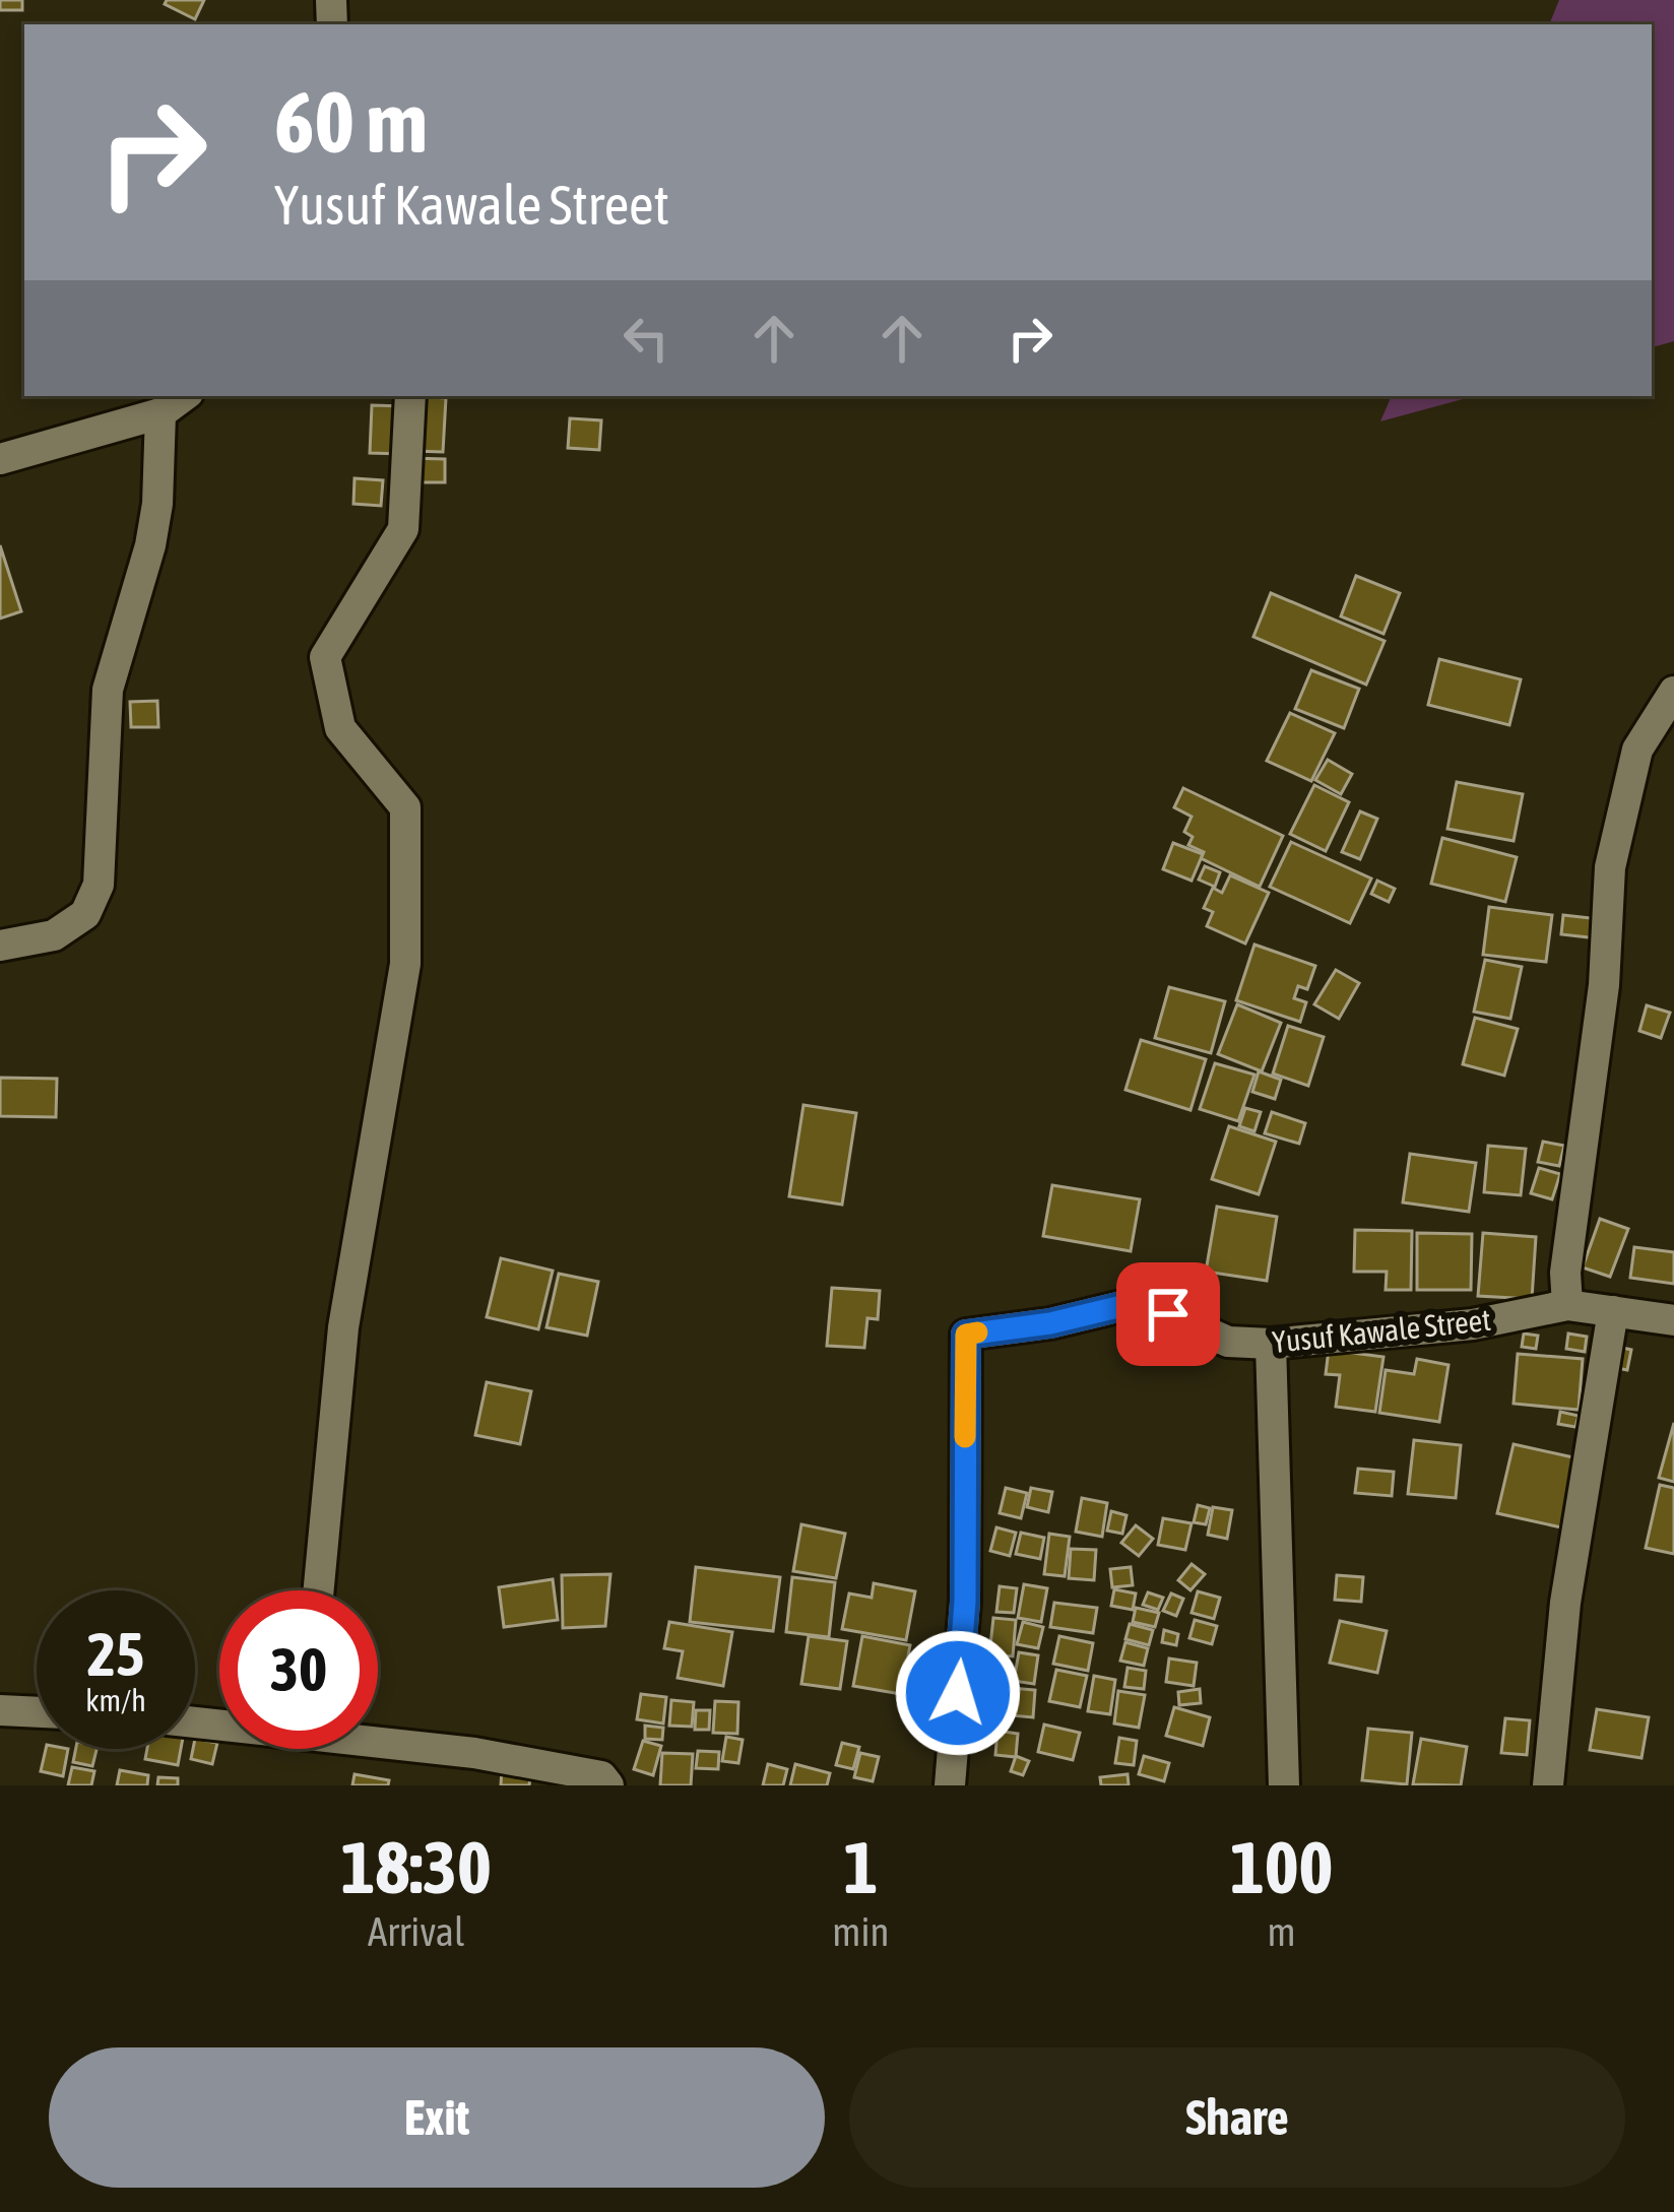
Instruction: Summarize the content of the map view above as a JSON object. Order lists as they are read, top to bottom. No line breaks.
{"streets":{"street":["Yusuf Kawale Street"]},"page":{"turn":["60 m","Yusuf Kawale Street"],"speed":"25 km/h","limit":"30","eta":["18:30","Arrival","1","min","100","m"],"buttons":["Exit","Share"]}}
